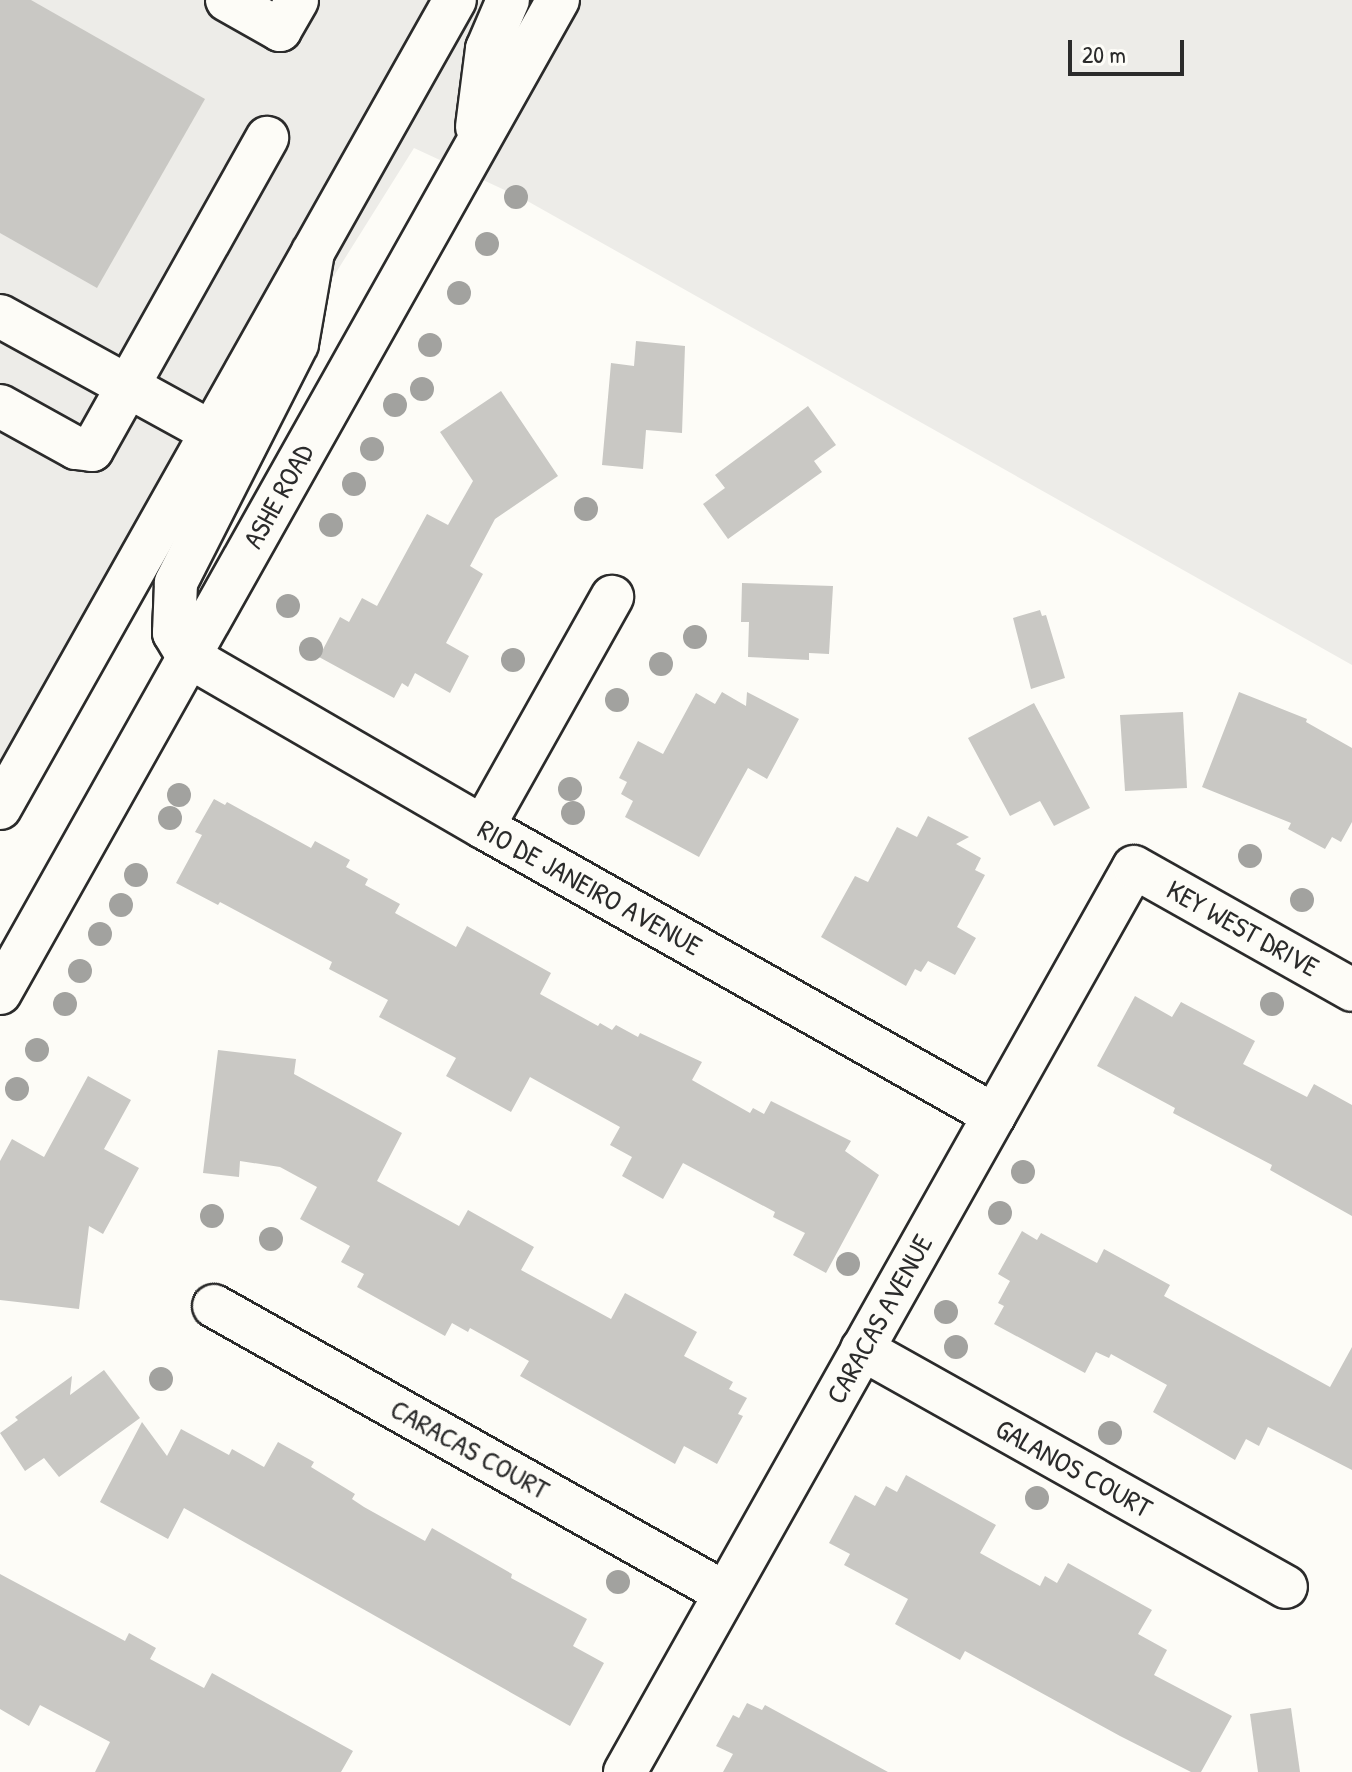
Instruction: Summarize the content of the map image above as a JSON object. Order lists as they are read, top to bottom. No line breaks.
{"streets":{"street":["ASHE ROAD","RIO DE JANEIRO AVENUE","KEY WEST DRIVE","CARACAS AVENUE","CARACAS COURT","GALANOS COURT"]},"crossings":[["ASHE ROAD","RIO DE JANEIRO AVENUE"],["RIO DE JANEIRO AVENUE","CARACAS AVENUE"],["KEY WEST DRIVE","CARACAS AVENUE"],["CARACAS AVENUE","CARACAS COURT"],["CARACAS AVENUE","GALANOS COURT"]],"scale_bar":"20 m"}
